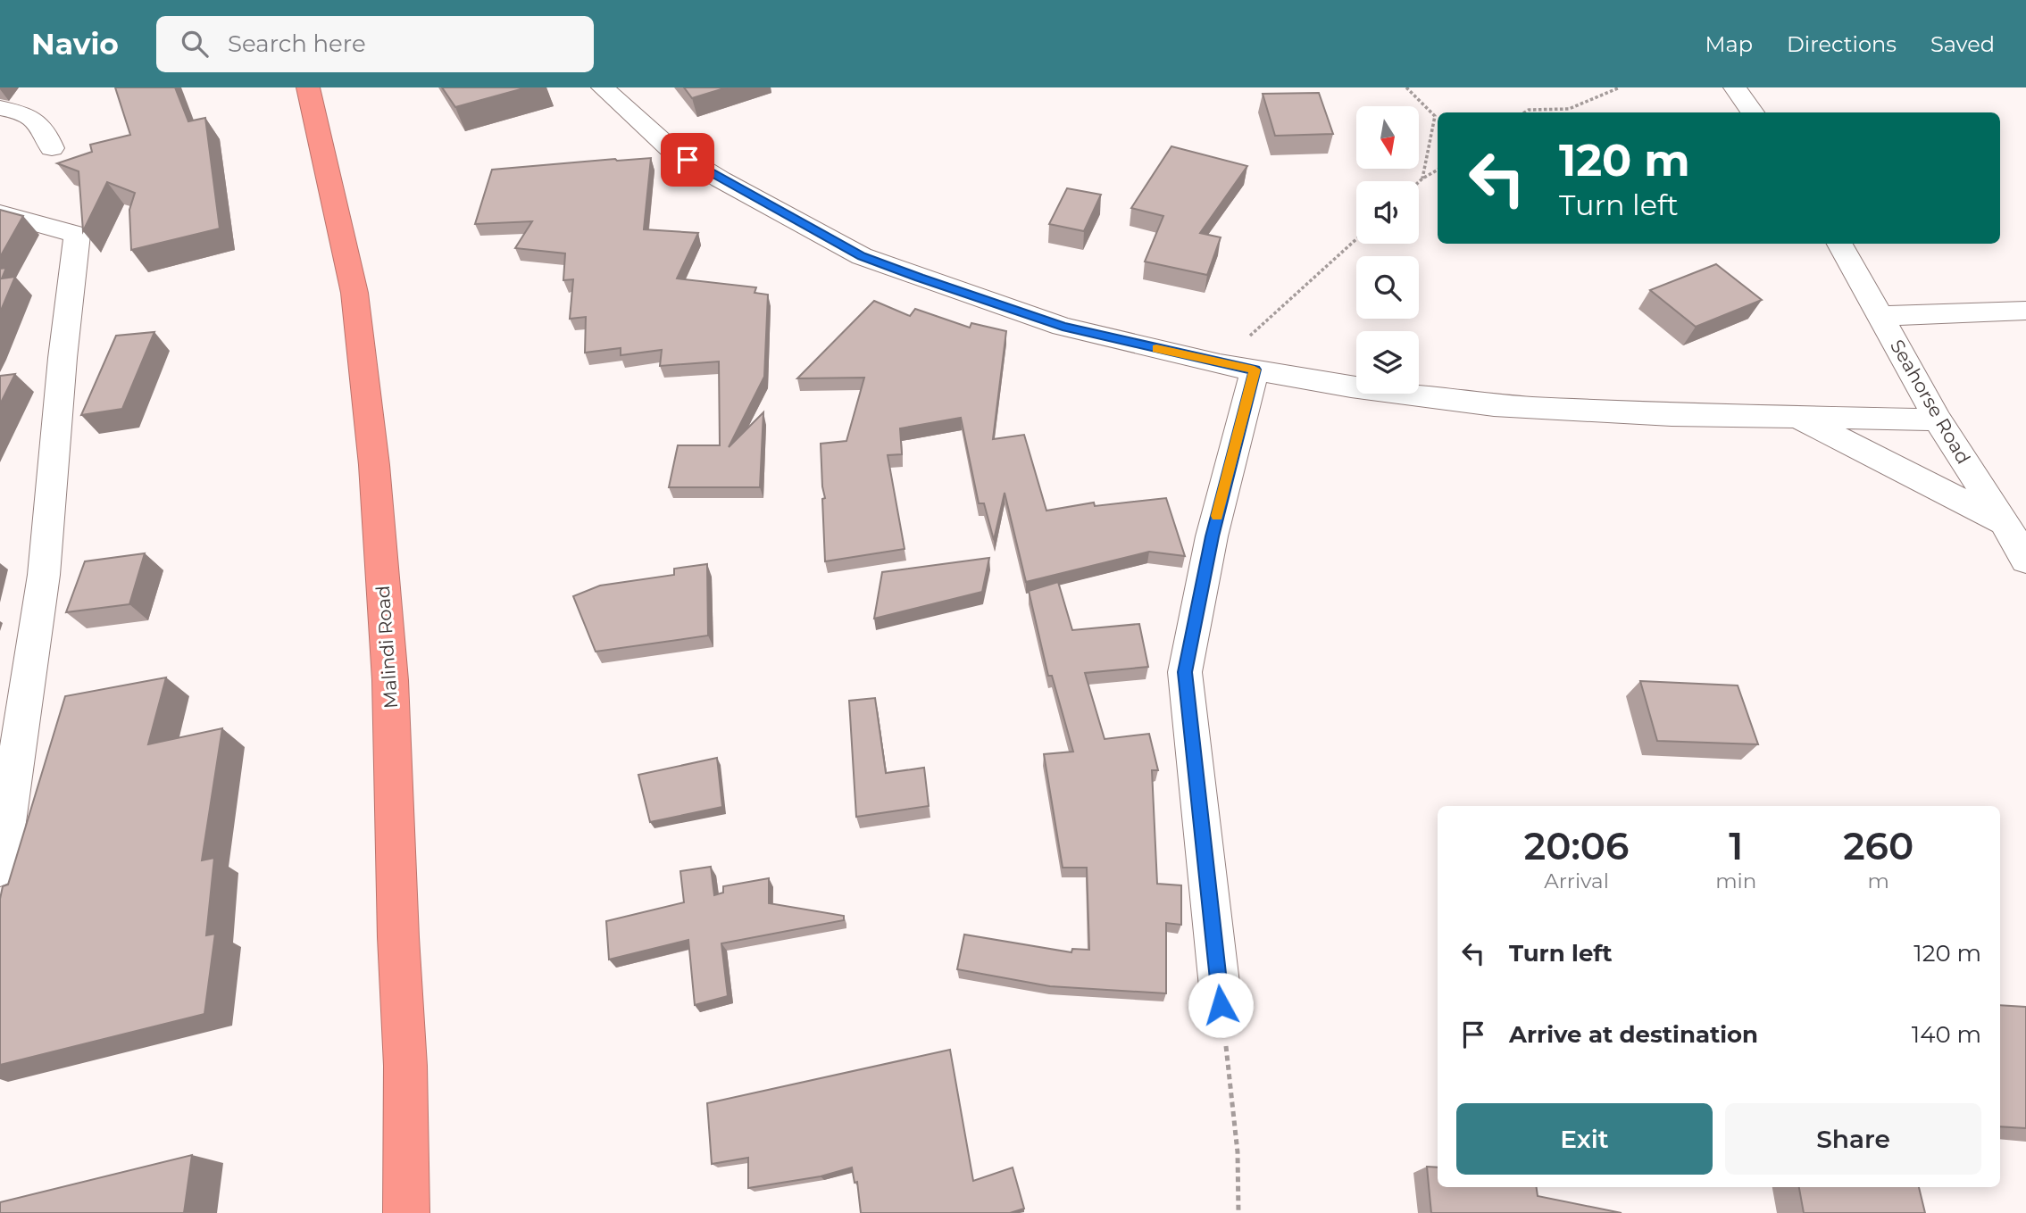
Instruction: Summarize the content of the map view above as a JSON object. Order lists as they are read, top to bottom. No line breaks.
{"streets":{"highway":["Malindi Road"],"street":["Seahorse Road"]},"north":"bottom","page":{"header":"Navio","search":"Search here","nav":["Map","Directions","Saved"],"turn":["120 m","Turn left"],"eta":["20:06","Arrival","1","min","260","m"],"list":[{"name":"Turn left","value":"120 m"},{"name":"Arrive at destination","value":"140 m"}],"buttons":["Exit","Share"]}}
